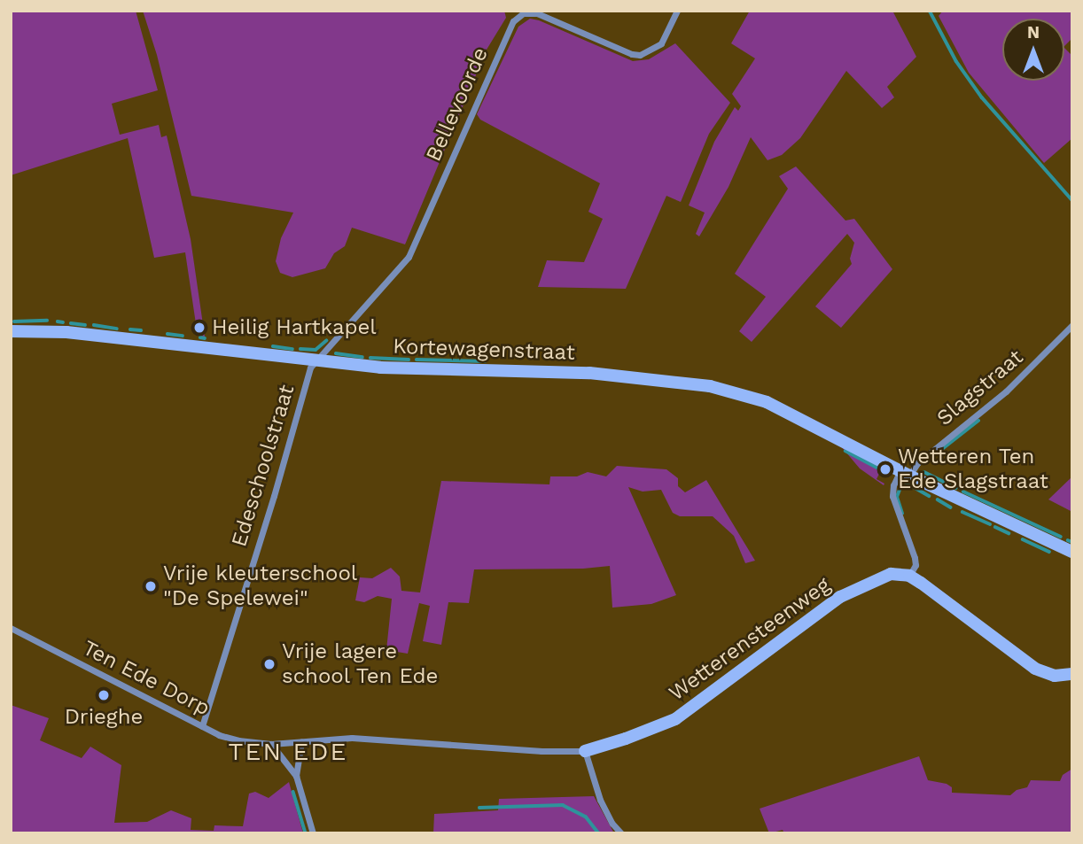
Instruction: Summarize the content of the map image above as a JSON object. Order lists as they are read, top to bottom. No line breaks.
{"streets":{"street":["Bellevoorde","Kortewagenstraat","Slagstraat","Edeschoolstraat","Wetterensteenweg","Ten Ede Dorp"]},"crossings":[["Bellevoorde","Kortewagenstraat"],["Bellevoorde","Edeschoolstraat"],["Kortewagenstraat","Slagstraat"],["Kortewagenstraat","Edeschoolstraat"],["Edeschoolstraat","Ten Ede Dorp"],["Wetterensteenweg","Ten Ede Dorp"]],"districts":["TEN EDE"],"places":["Heilig Hartkapel","Wetteren Ten Ede Slagstraat","Vrije kleuterschool \"De Spelewei\"","Vrije lagere school Ten Ede","Drieghe"],"north":"top"}
